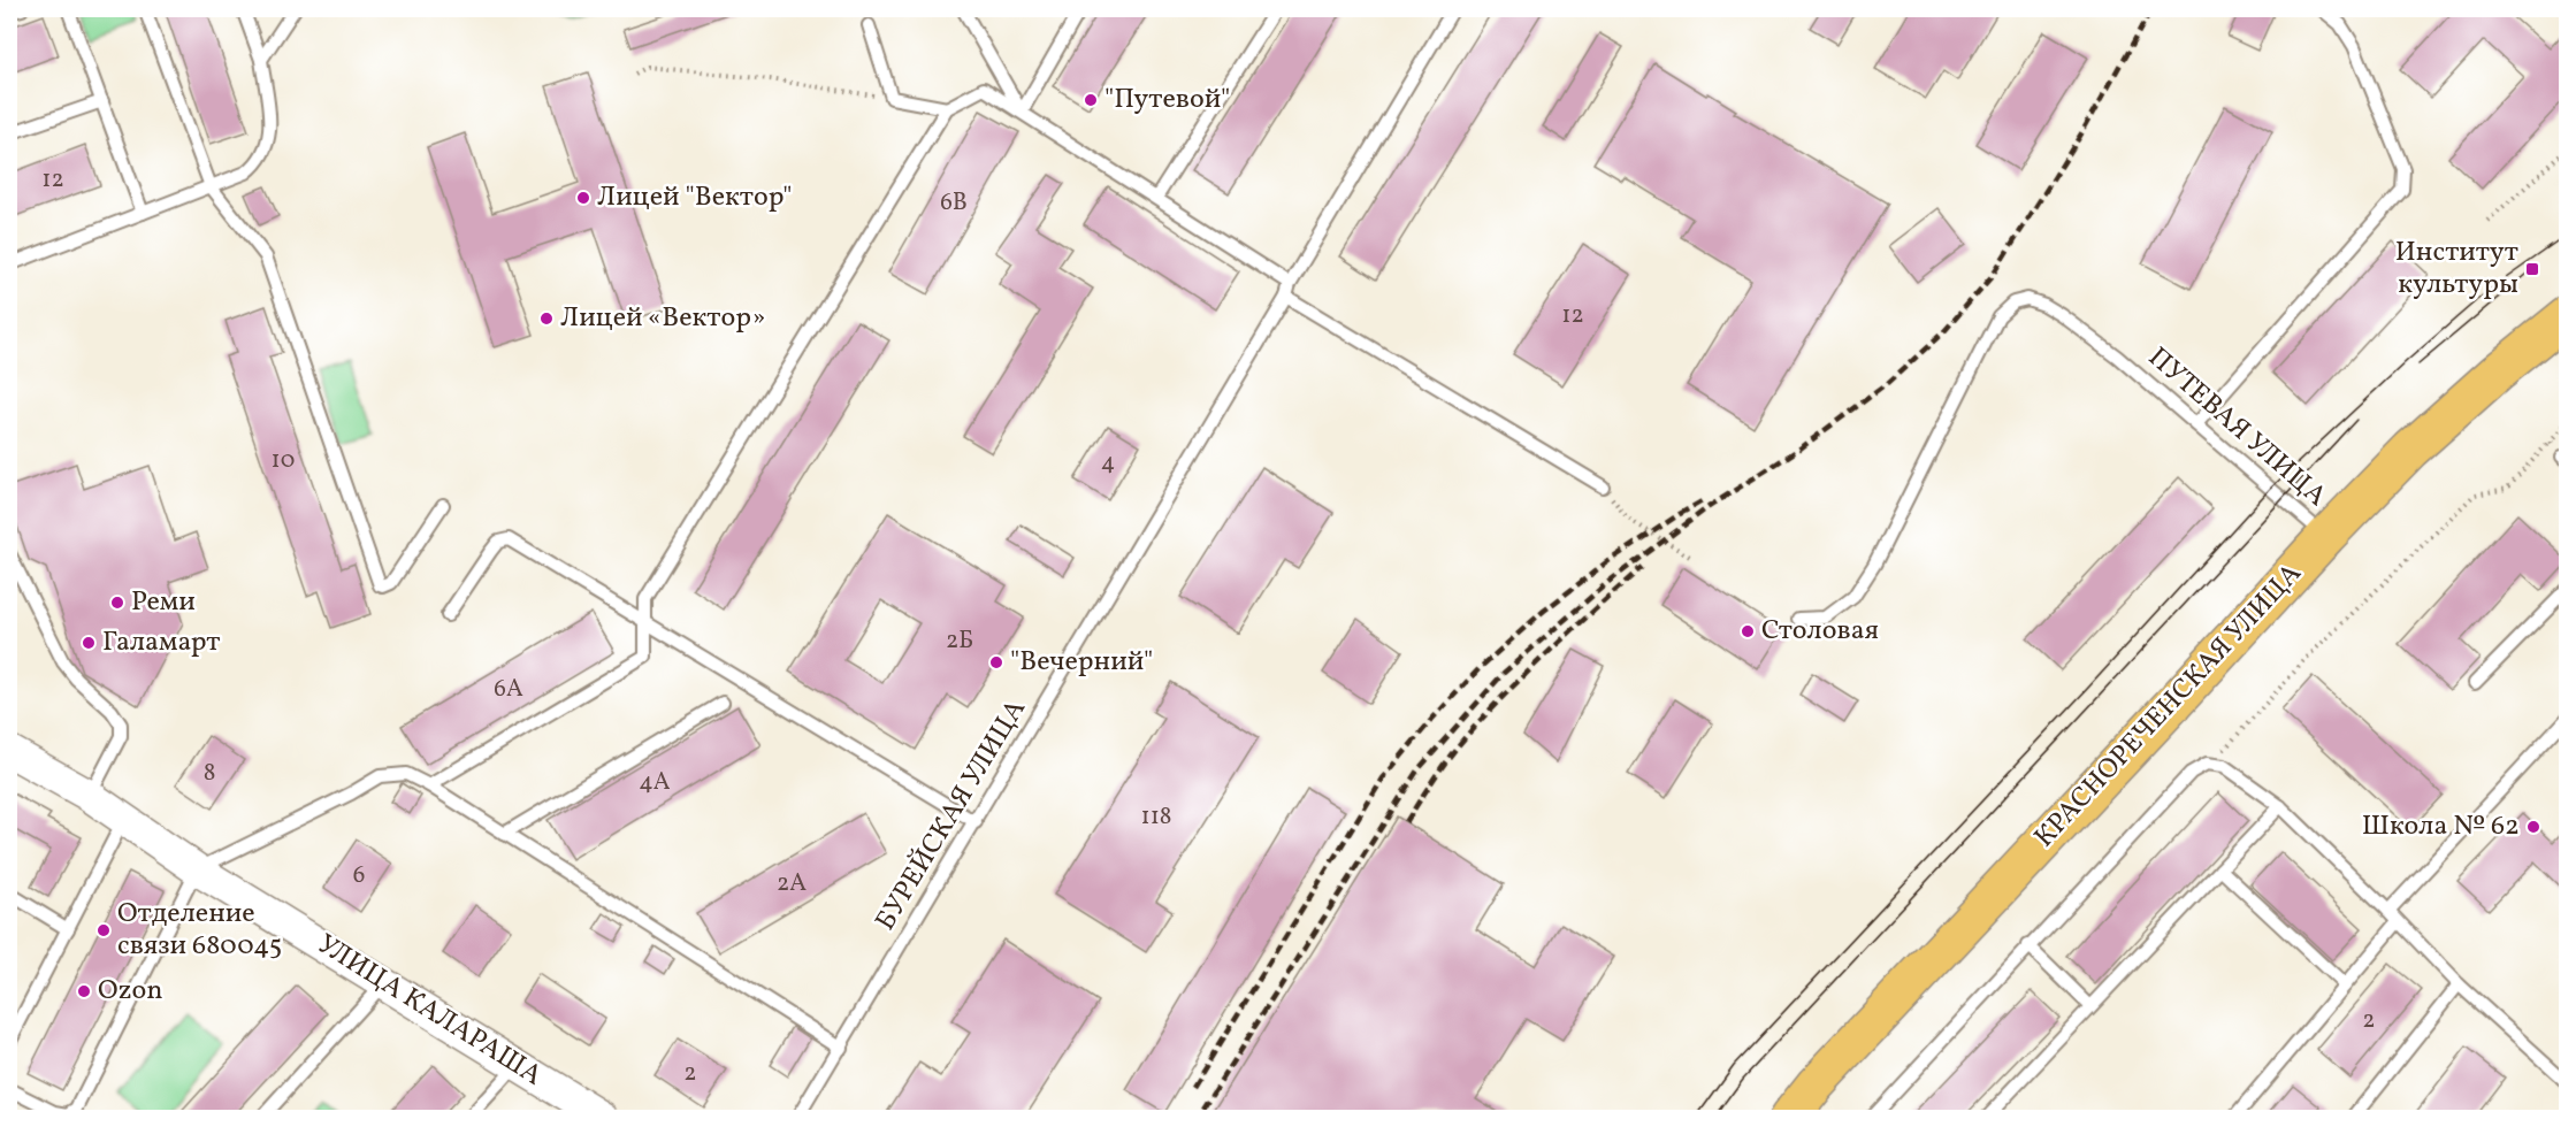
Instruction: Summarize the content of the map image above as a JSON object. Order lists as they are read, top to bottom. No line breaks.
{"streets":{"main road":["КРАСНОРЕЧЕНСКАЯ УЛИЦА"],"street":["УЛИЦА КАЛАРАША"],"lane":["ПУТЕВАЯ УЛИЦА","БУРЕЙСКАЯ УЛИЦА"]},"crossings":[["ПУТЕВАЯ УЛИЦА","КРАСНОРЕЧЕНСКАЯ УЛИЦА"]],"places":{"other":["\"Путевой\"","Лицей \"Вектор\"","Лицей «Вектор»","Реми","Столовая","Галамарт","\"Вечерний\"","Школа № 62","Отделение связи 680045","Ozon"],"transit":["Институт культуры"]},"house_numbers":["12","6В","12","10","4","2Б","6А","8","4А","118","6","2А","2","2"]}
